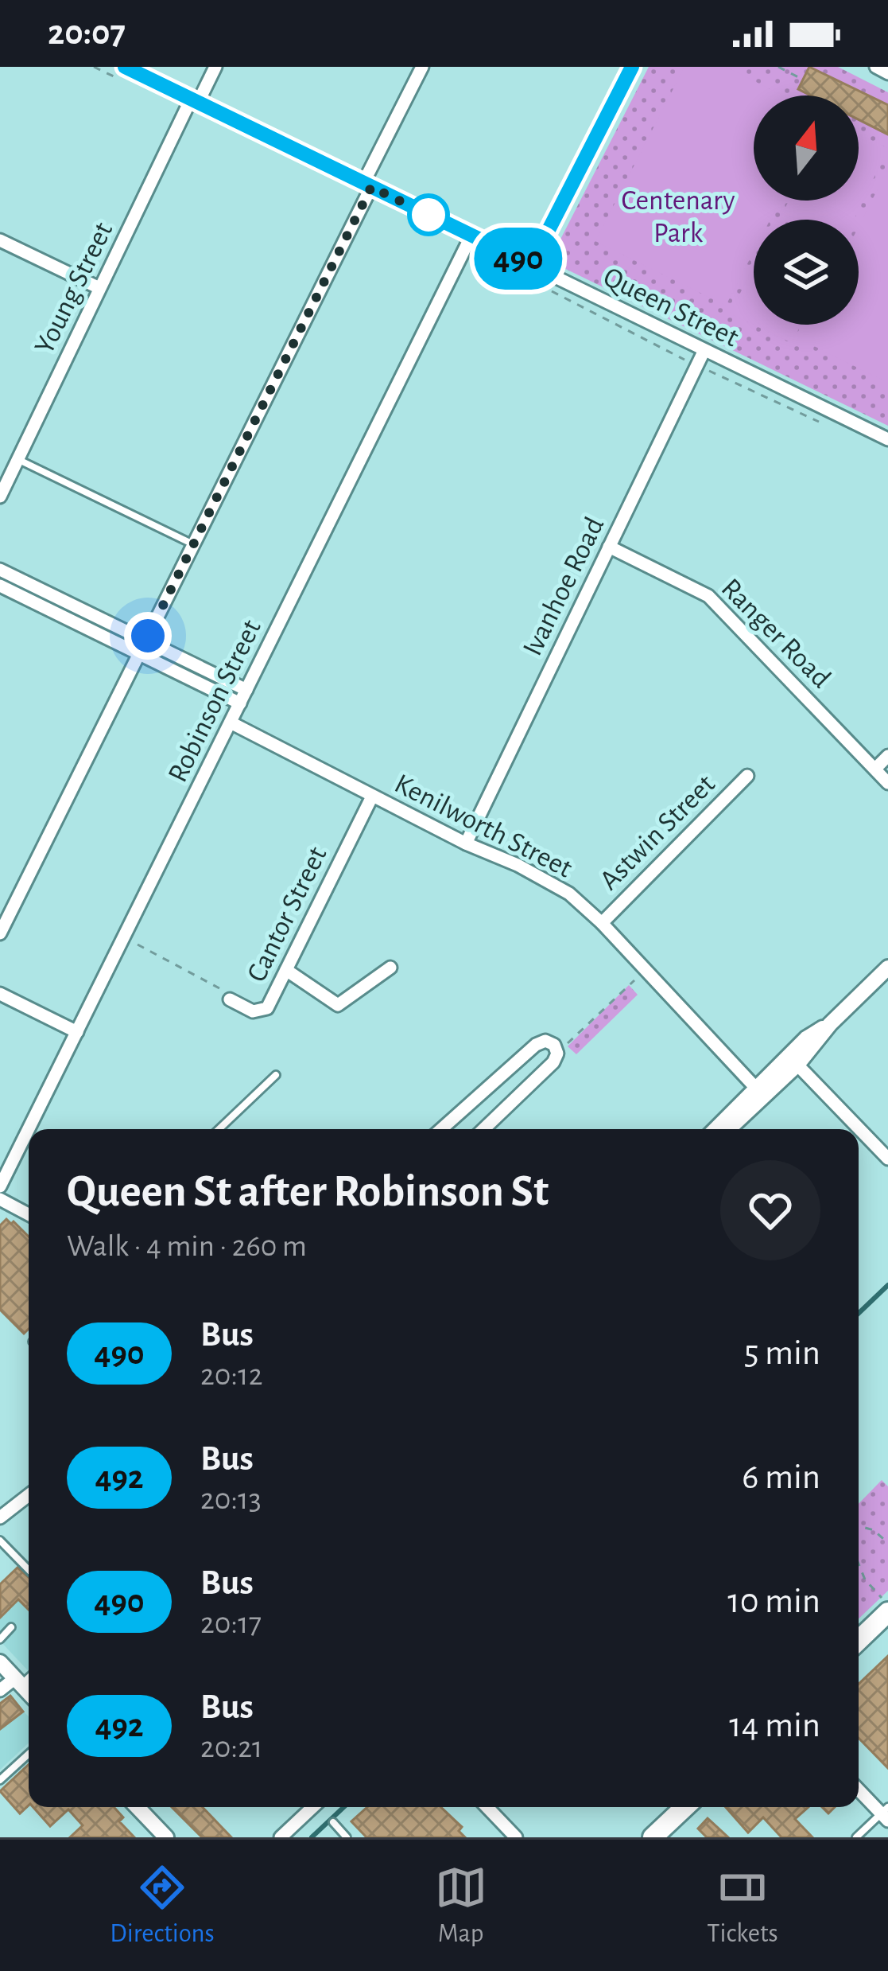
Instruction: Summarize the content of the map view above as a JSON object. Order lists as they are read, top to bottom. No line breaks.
{"streets":{"street":["Young Street","Queen Street","Ivanhoe Road","Ranger Road","Robinson Street","Kenilworth Street","Astwin Street","Cantor Street"]},"crossings":[["Young Street","Queen Street"],["Queen Street","Ivanhoe Road"],["Queen Street","Robinson Street"],["Ivanhoe Road","Ranger Road"],["Ivanhoe Road","Kenilworth Street"],["Robinson Street","Kenilworth Street"],["Robinson Street","Cantor Street"],["Kenilworth Street","Astwin Street"],["Kenilworth Street","Cantor Street"]],"parks":["Centenary Park"],"lines":["bus line 490"],"north":"top","page":{"status":"20:07","on_map":"490","heading":["Queen St after Robinson St","Walk · 4 min · 260 m"],"list":[{"mark":"490","name":"Bus","note":"20:12","value":"5 min"},{"mark":"492","name":"Bus","note":"20:13","value":"6 min"},{"mark":"490","name":"Bus","note":"20:17","value":"10 min"},{"mark":"492","name":"Bus","note":"20:21","value":"14 min"}],"tabs":["Directions","Map","Tickets"]}}
